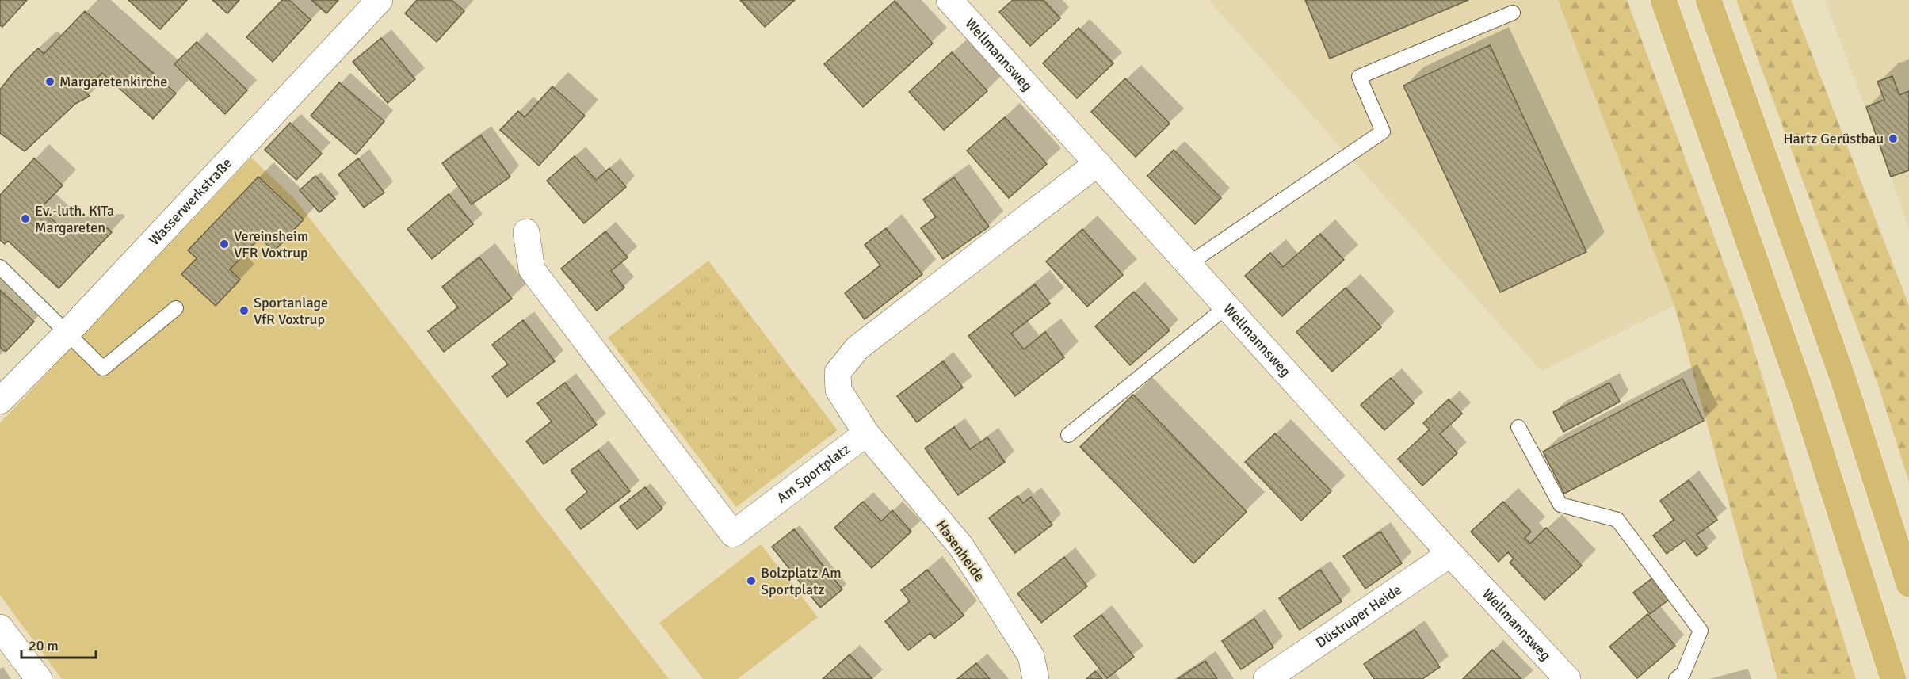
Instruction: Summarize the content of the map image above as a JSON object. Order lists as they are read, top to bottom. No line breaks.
{"streets":{"street":["Wellmannsweg","Wasserwerkstraße","Am Sportplatz","Hasenheide","Düstruper Heide"]},"crossings":[["Wellmannsweg","Düstruper Heide"],["Am Sportplatz","Hasenheide"]],"places":["Margaretenkirche","Hartz Gerüstbau","Ev.-luth. KiTa Margareten","Vereinsheim VFR Voxtrup","Sportanlage VfR Voxtrup","Bolzplatz Am Sportplatz"],"scale_bar":"20 m"}
